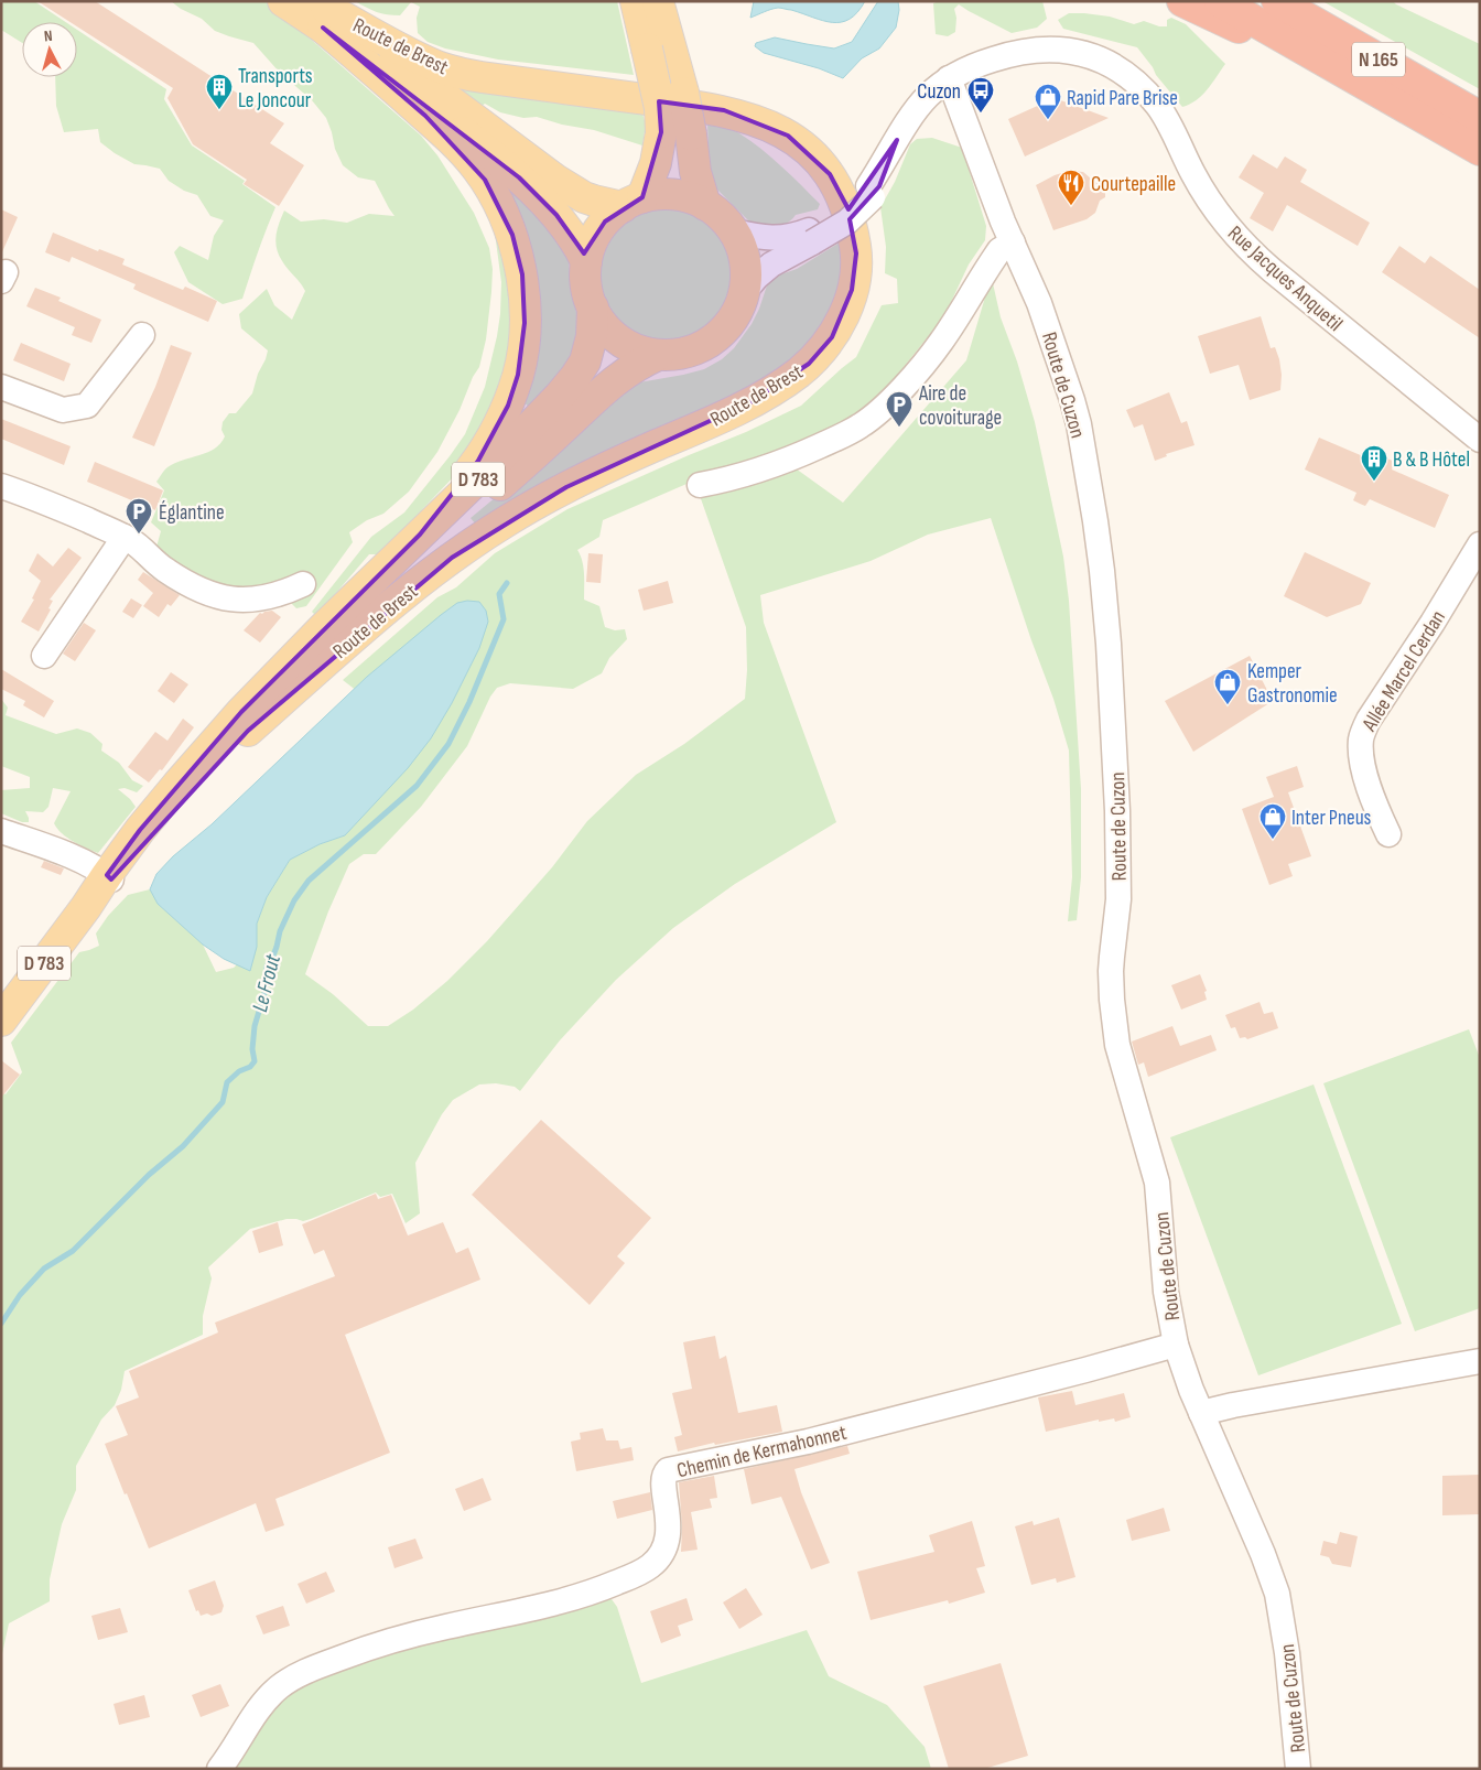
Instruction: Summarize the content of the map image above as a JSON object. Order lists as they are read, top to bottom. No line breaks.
{"streets":{"highway":["N 165"],"main road":["Route de Brest","D 783"],"street":["Rue Jacques Anquetil","Route de Cuzon","Allée Marcel Cerdan","Chemin de Kermahonnet"]},"crossings":[["Rue Jacques Anquetil","Route de Cuzon"],["Route de Cuzon","Chemin de Kermahonnet"]],"water":["Le Frout"],"places":{"building":["Transports Le Joncour","B & B Hôtel"],"bus stop":["Cuzon"],"shop":["Rapid Pare Brise","Kemper Gastronomie","Inter Pneus"],"restaurant":["Courtepaille"],"parking":["Aire de covoiturage","Églantine"]},"north":"top"}
